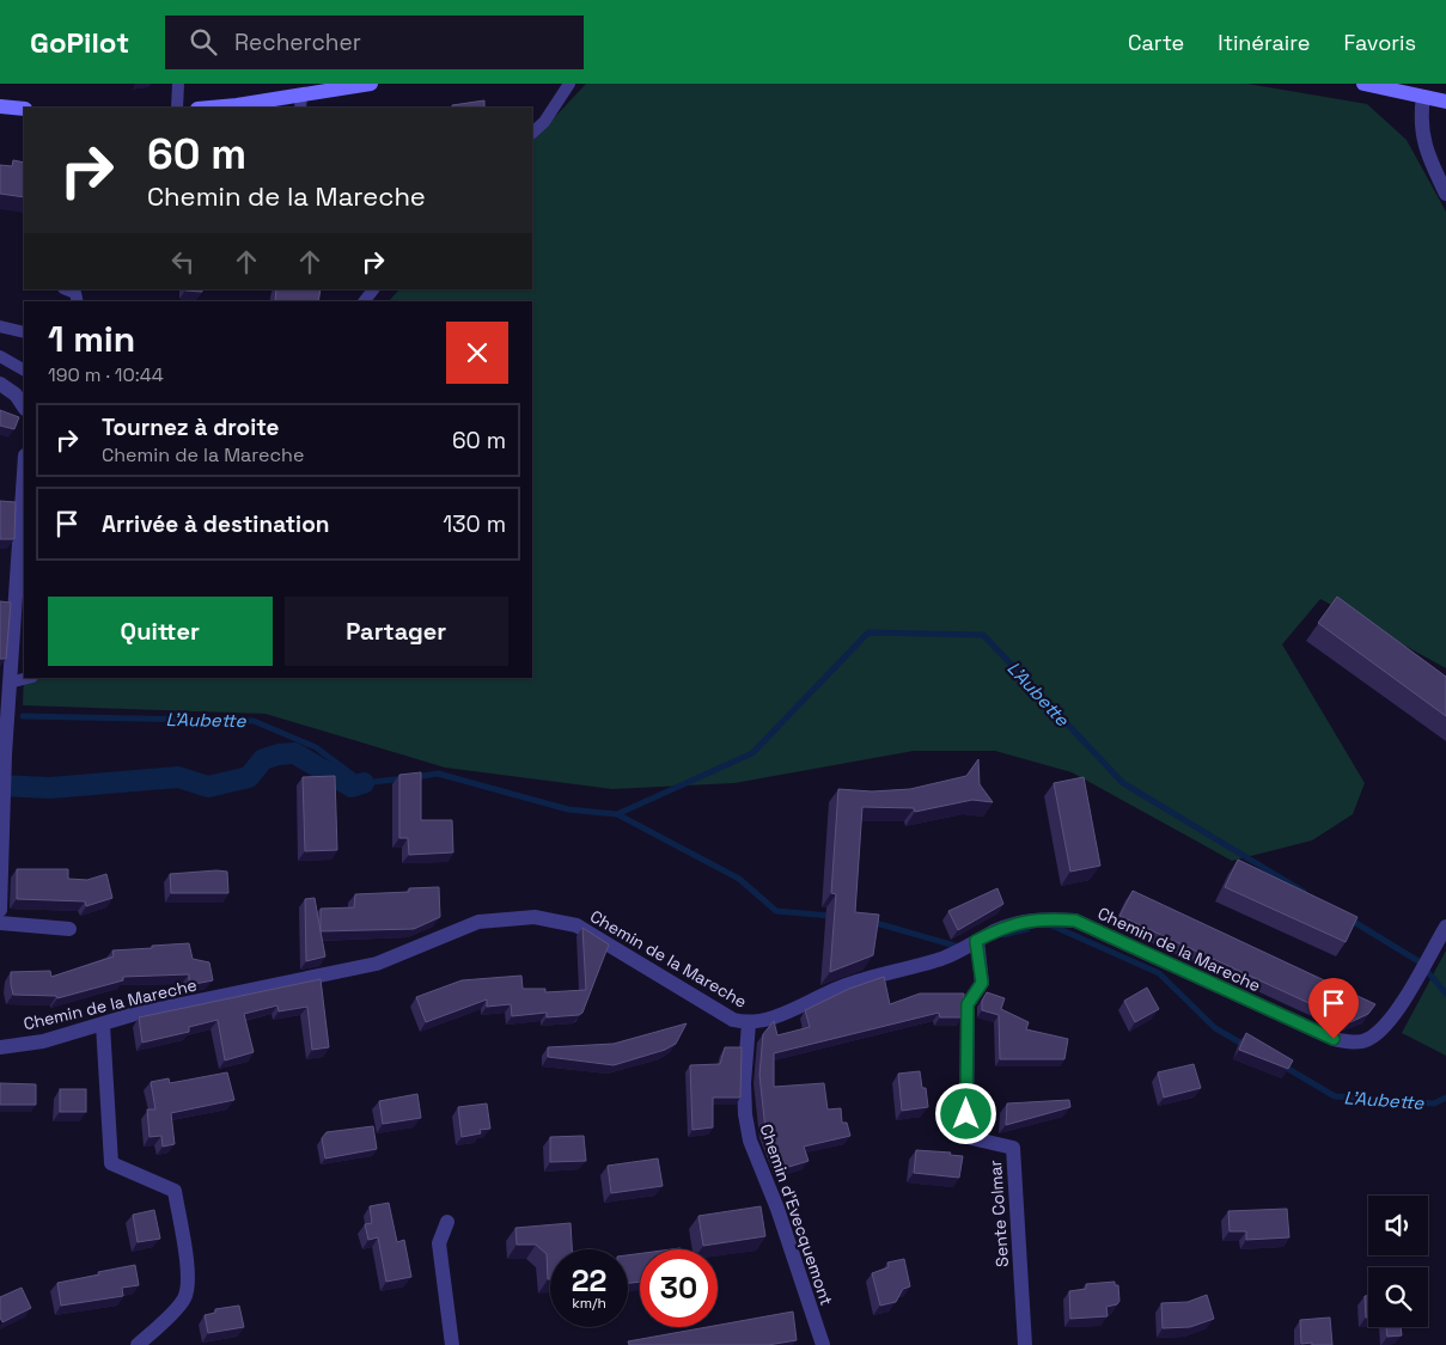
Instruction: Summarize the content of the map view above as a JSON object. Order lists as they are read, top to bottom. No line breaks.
{"streets":{"street":["Chemin de la Mareche","Sente Colmar","Chemin d'Evecquemont"]},"crossings":[["Chemin de la Mareche","Sente Colmar"],["Chemin de la Mareche","Chemin d'Evecquemont"]],"water":["L'Aubette"],"page":{"header":"GoPilot","search":"Rechercher","nav":["Carte","Itinéraire","Favoris"],"turn":["60 m","Chemin de la Mareche"],"heading":["1 min","190 m · 10:44"],"list":[{"name":"Tournez à droite","note":"Chemin de la Mareche","value":"60 m"},{"name":"Arrivée à destination","value":"130 m"}],"buttons":["Quitter","Partager"],"speed":"22 km/h","limit":"30"}}
